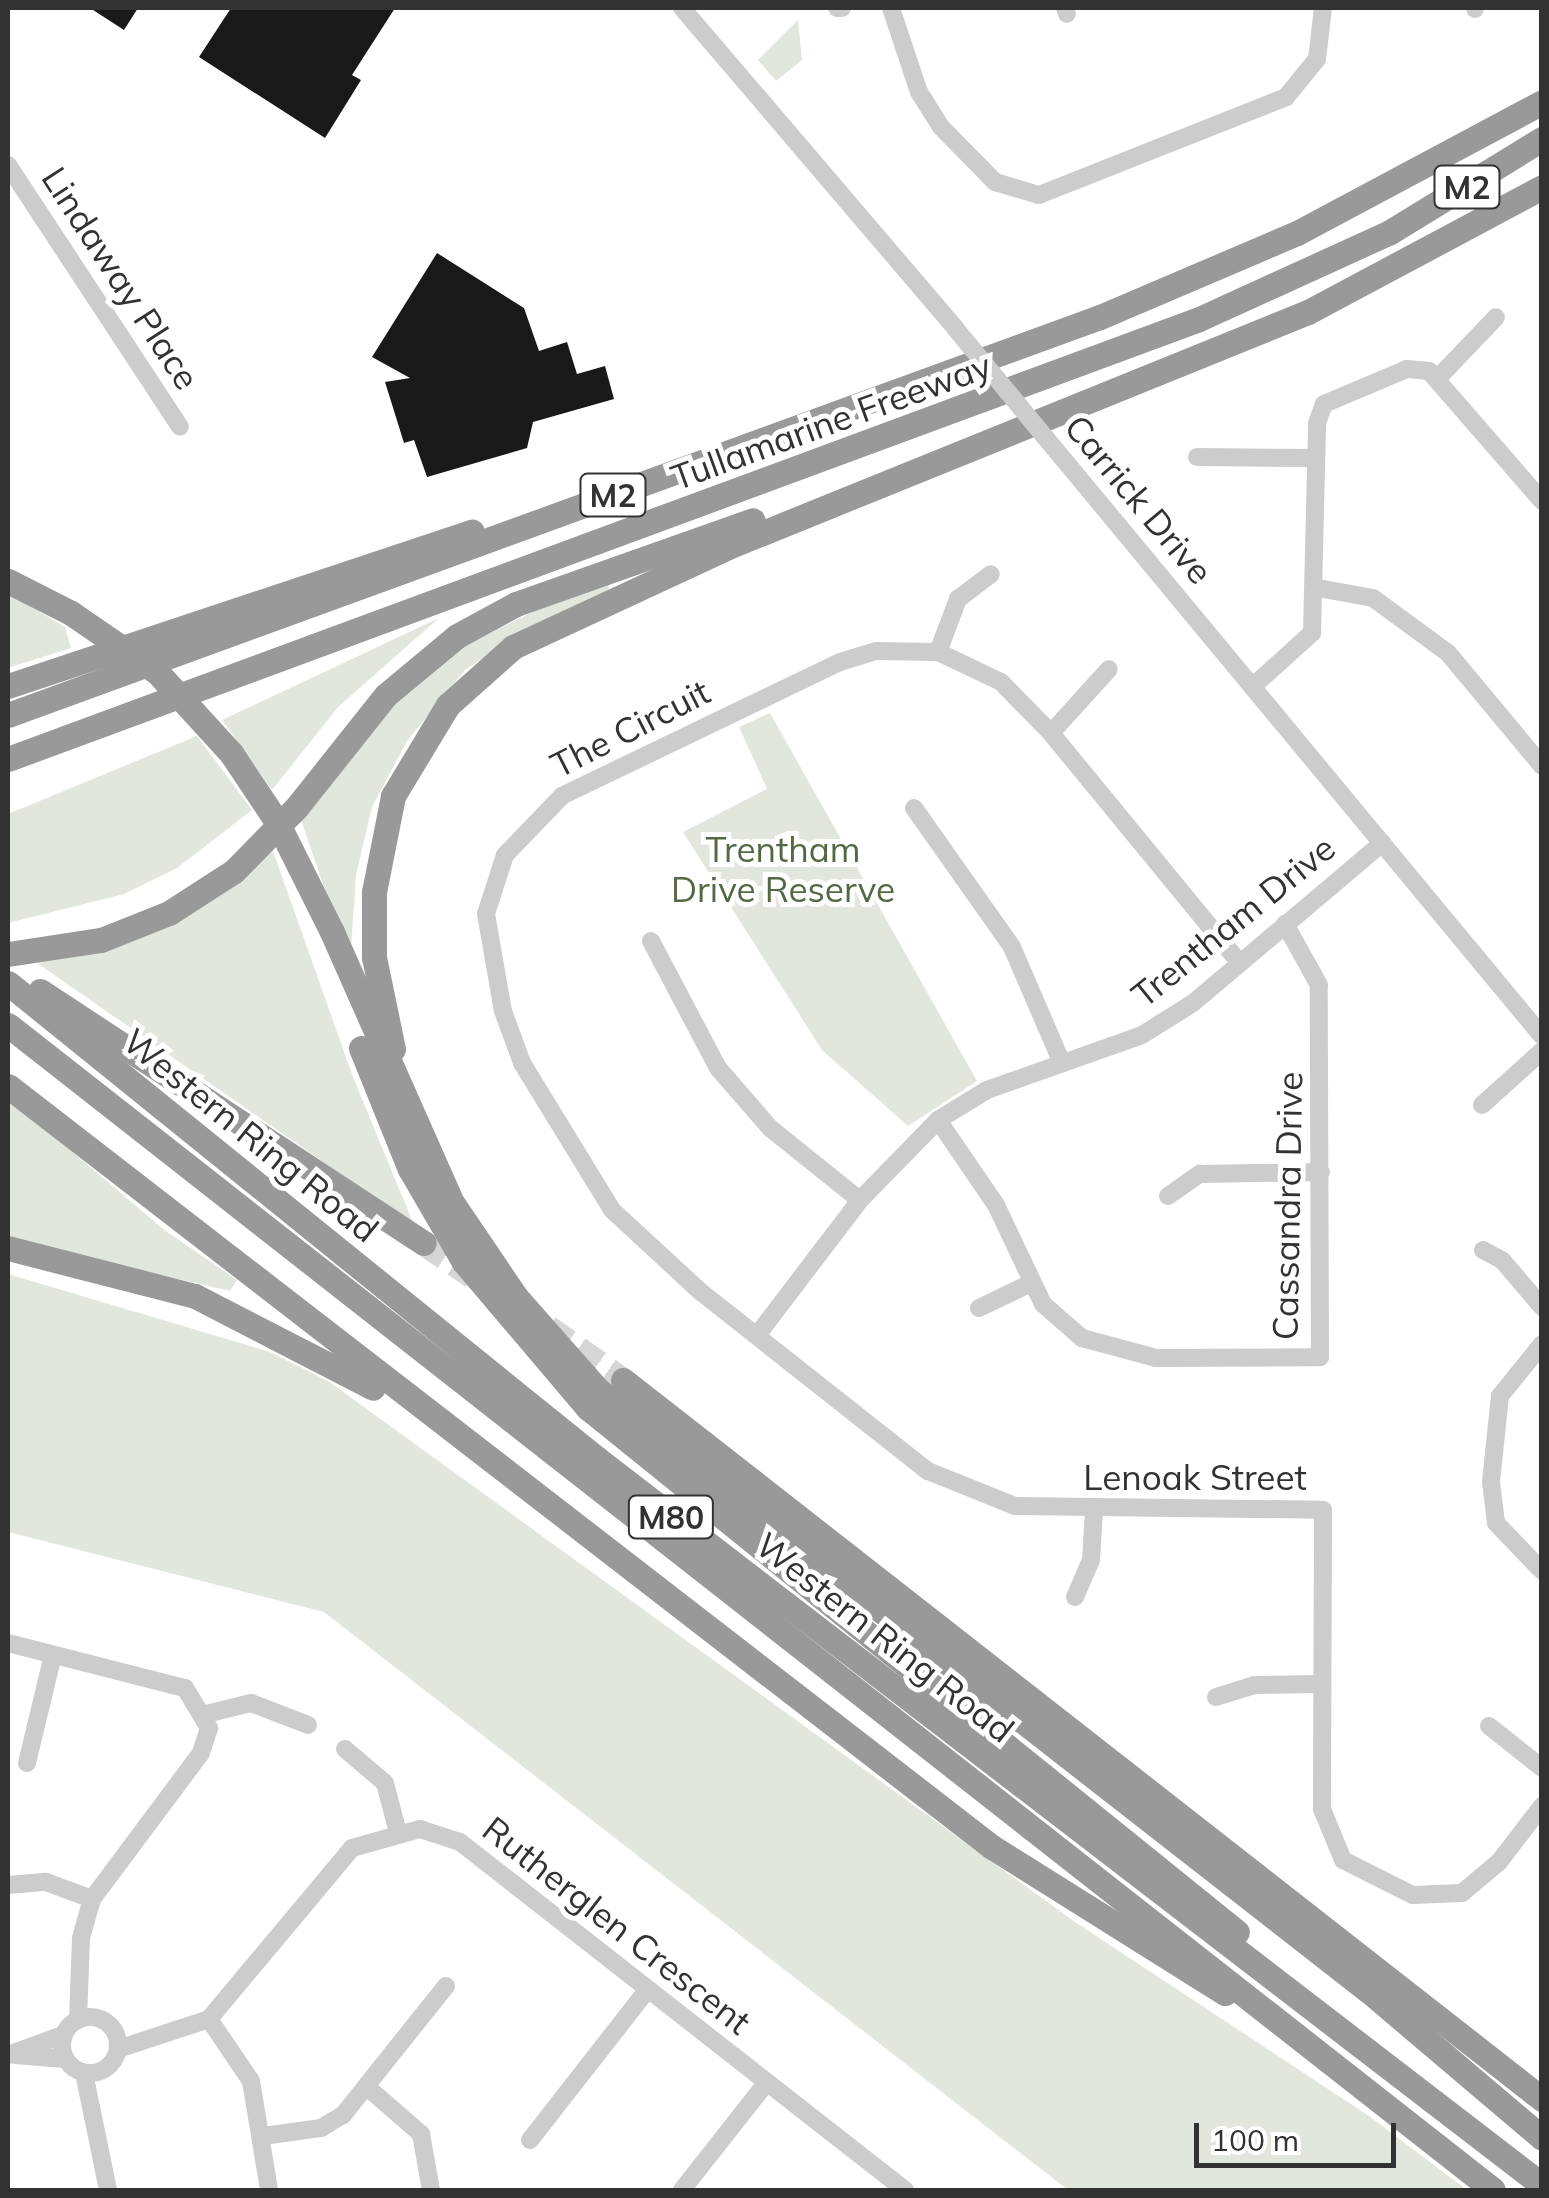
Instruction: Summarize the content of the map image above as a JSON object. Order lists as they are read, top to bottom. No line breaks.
{"streets":{"highway":["M2","Tullamarine Freeway","Western Ring Road","M80"],"street":["Lindaway Place","Carrick Drive","The Circuit","Trentham Drive","Cassandra Drive","Lenoak Street","Rutherglen Crescent"]},"crossings":[["Carrick Drive","Trentham Drive"],["The Circuit","Trentham Drive"],["The Circuit","Lenoak Street"],["Trentham Drive","Cassandra Drive"],["Trentham Drive","Lenoak Street"]],"parks":["Trentham Drive Reserve"],"scale_bar":"100 m"}
